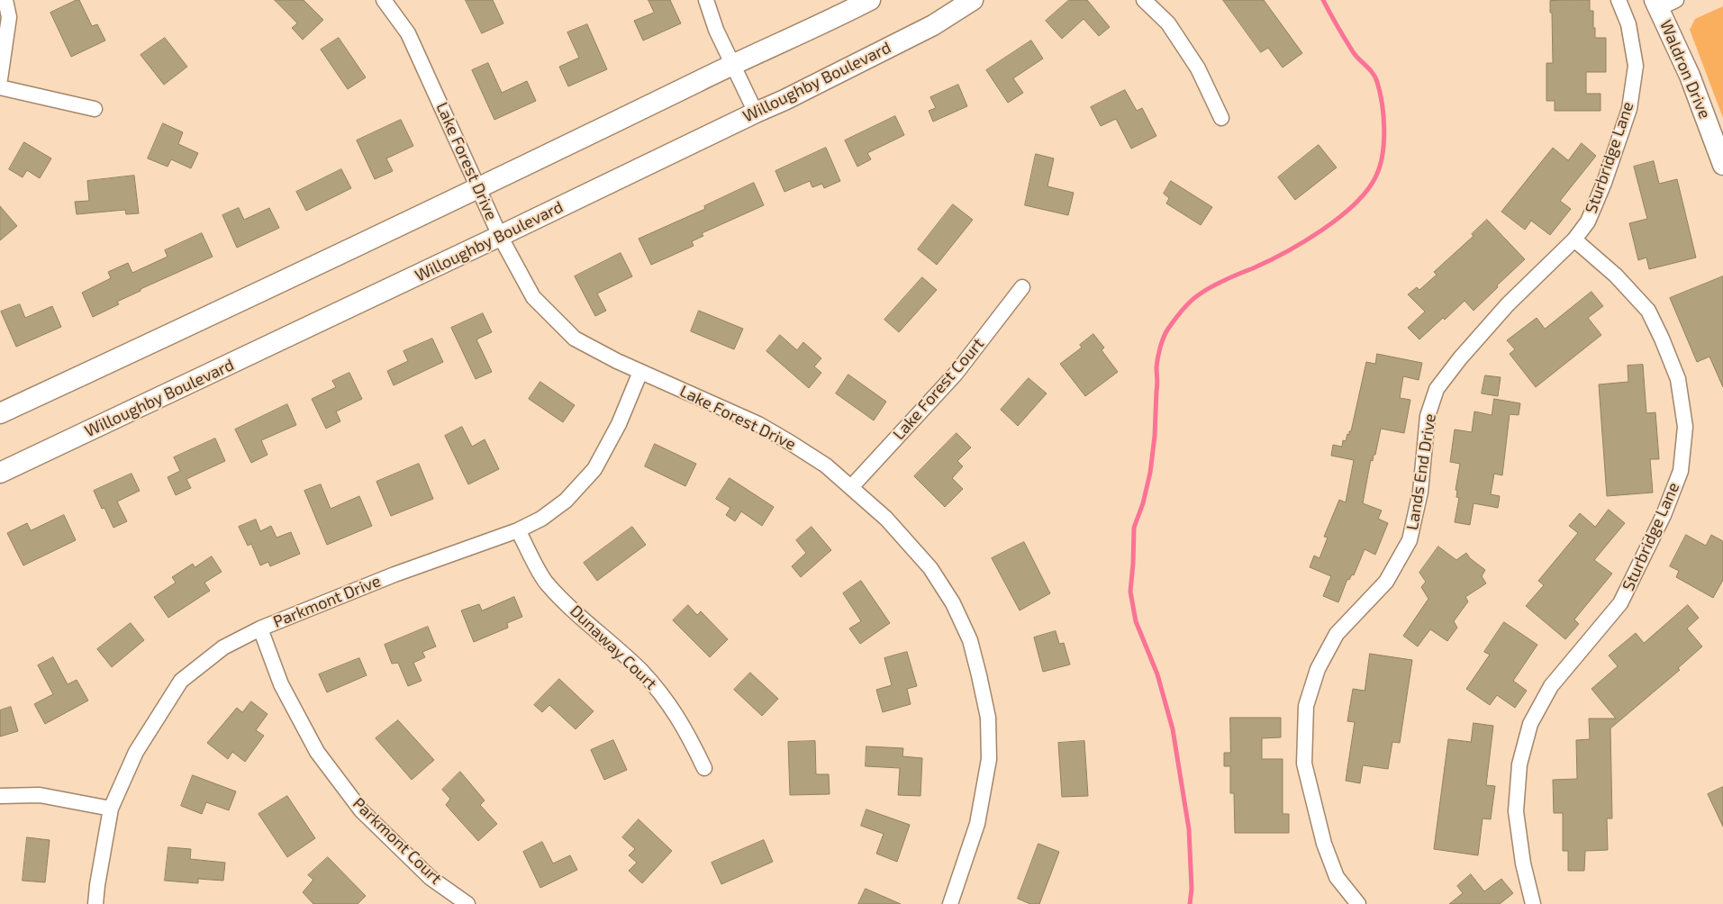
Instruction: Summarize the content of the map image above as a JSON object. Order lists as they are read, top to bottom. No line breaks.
{"streets":{"street":["Waldron Drive","Willoughby Boulevard","Sturbridge Lane","Lake Forest Drive","Lake Forest Court","Lands End Drive","Parkmont Drive","Dunaway Court","Parkmont Court"]},"crossings":[["Willoughby Boulevard","Lake Forest Drive"],["Sturbridge Lane","Lands End Drive"],["Lake Forest Drive","Lake Forest Court"],["Lake Forest Drive","Parkmont Drive"],["Parkmont Drive","Dunaway Court"],["Parkmont Drive","Parkmont Court"]]}
